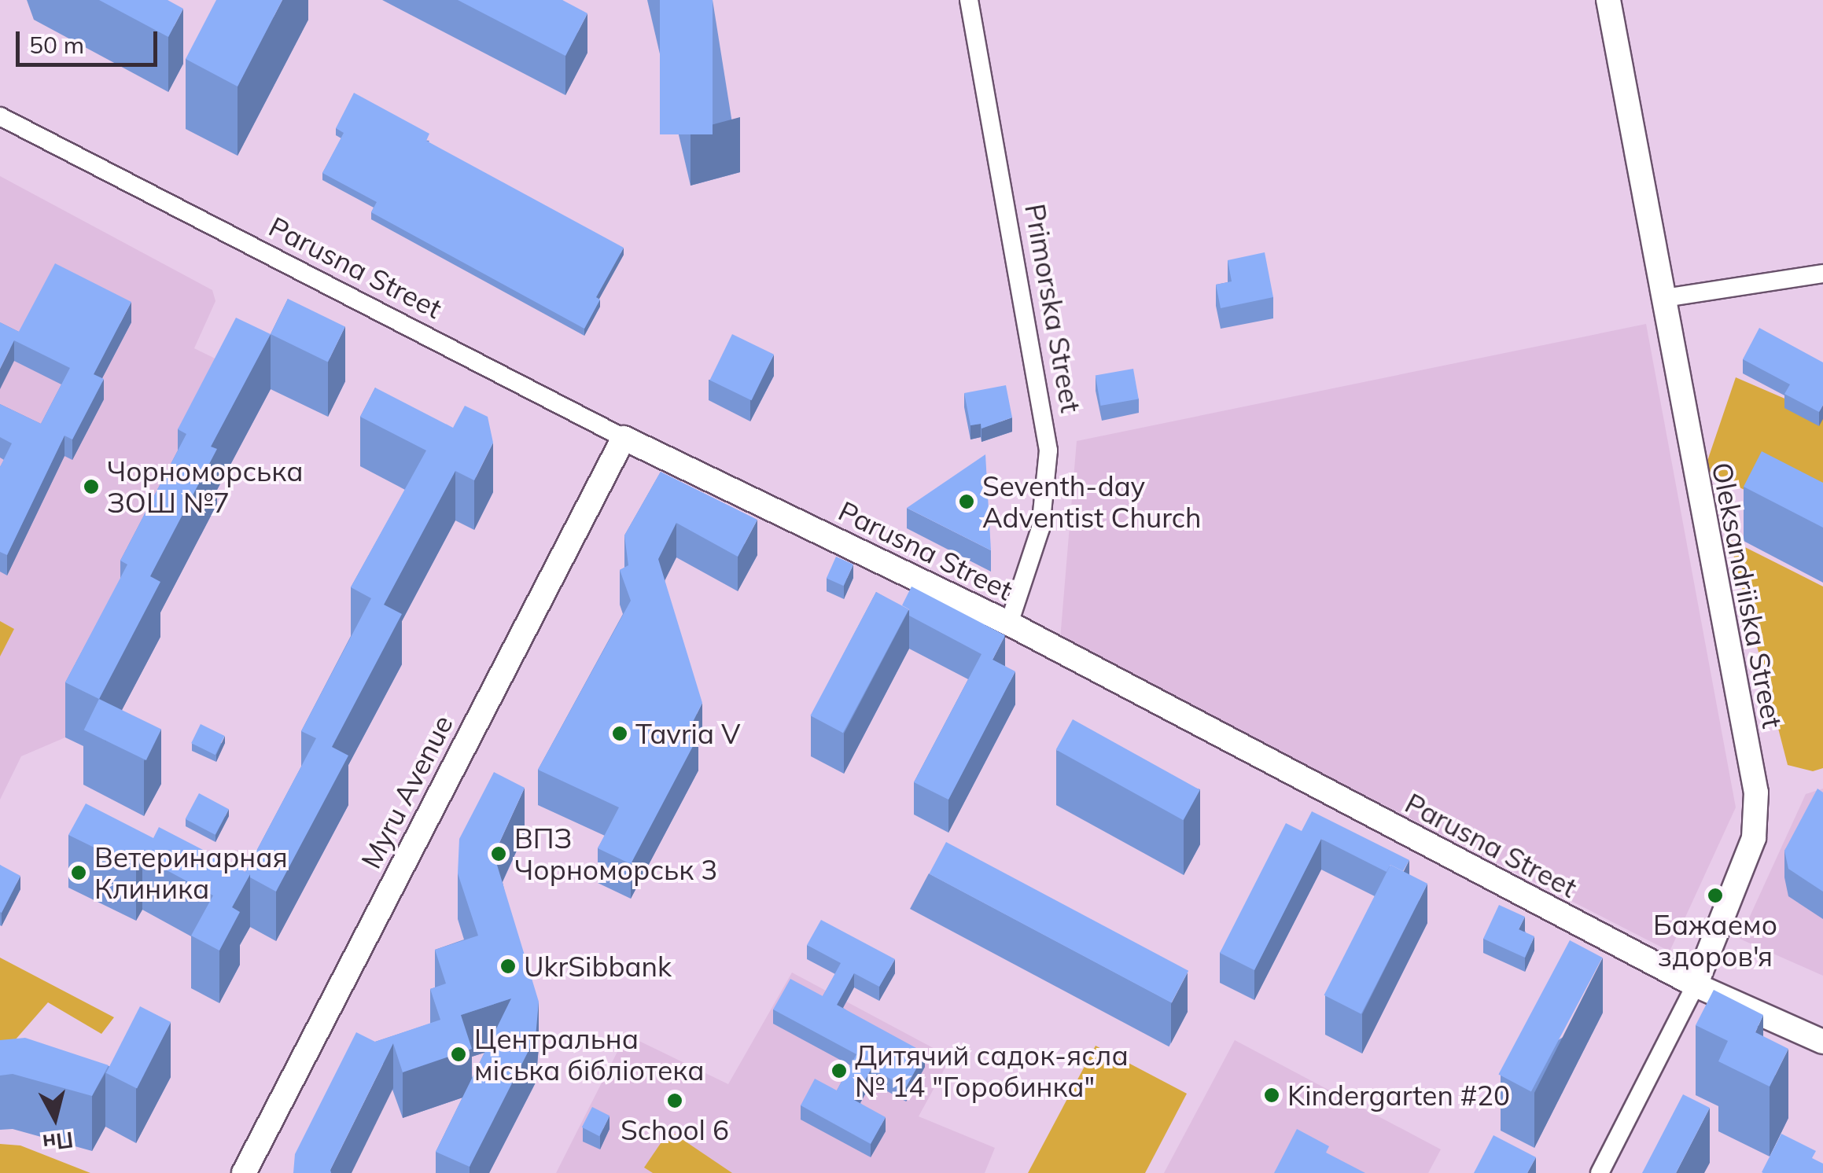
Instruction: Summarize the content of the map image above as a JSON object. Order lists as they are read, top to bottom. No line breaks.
{"streets":{"street":["Parusna Street","Primorska Street","Oleksandriiska Street","Myru Avenue"]},"crossings":[["Parusna Street","Primorska Street"],["Parusna Street","Oleksandriiska Street"],["Parusna Street","Myru Avenue"]],"places":["Чорноморська ЗОШ №7","Seventh-day Adventist Church","Tavria V","ВПЗ Чорноморськ 3","Ветеринарная Клиника","Бажаемо здоров'я","UkrSibbank","Центральна міська бібліотека","Дитячий садок-ясла № 14 \"Горобинка\"","Kindergarten #20","School 6"],"scale_bar":"50 m","north":"bottom"}
